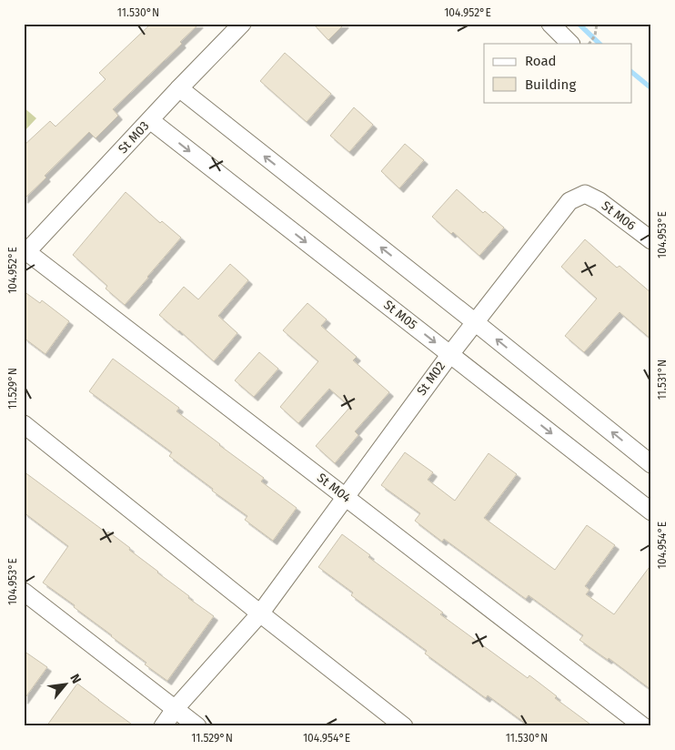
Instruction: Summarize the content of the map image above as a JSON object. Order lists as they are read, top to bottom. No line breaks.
{"streets":{"street":["St M03","St M06","St M05","St M02","St M04"]},"crossings":[["St M03","St M05"],["St M03","St M04"],["St M06","St M02"],["St M05","St M02"],["St M02","St M04"]],"legend":["Road","Building"],"north":"top right","coordinates":["11.530°N","104.952°E","104.953°E","11.531°N","11.529°N","104.954°E"]}
